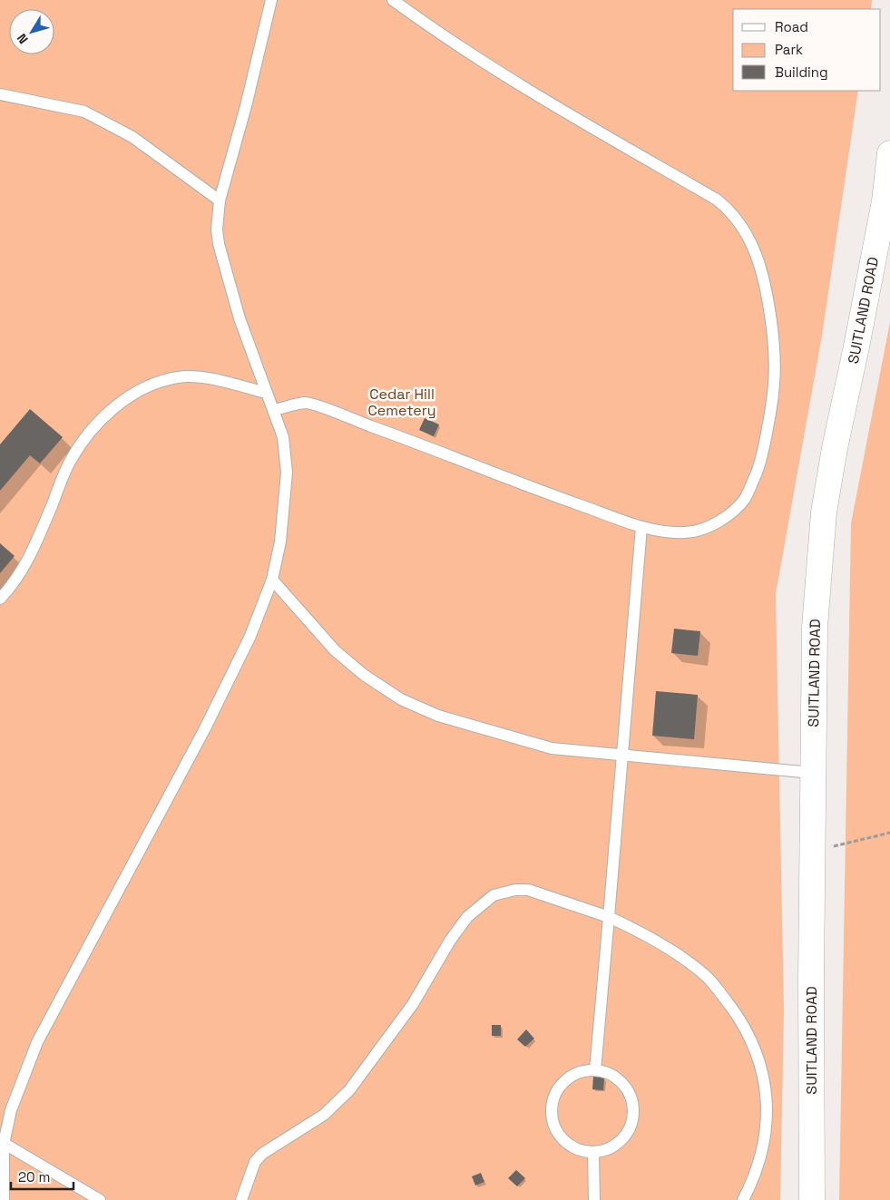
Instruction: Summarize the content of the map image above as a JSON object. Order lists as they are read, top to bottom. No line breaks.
{"streets":{"main road":["SUITLAND ROAD"]},"parks":["Cedar Hill Cemetery"],"legend":["Road","Park","Building"],"scale_bar":"20 m","north":"bottom left"}
